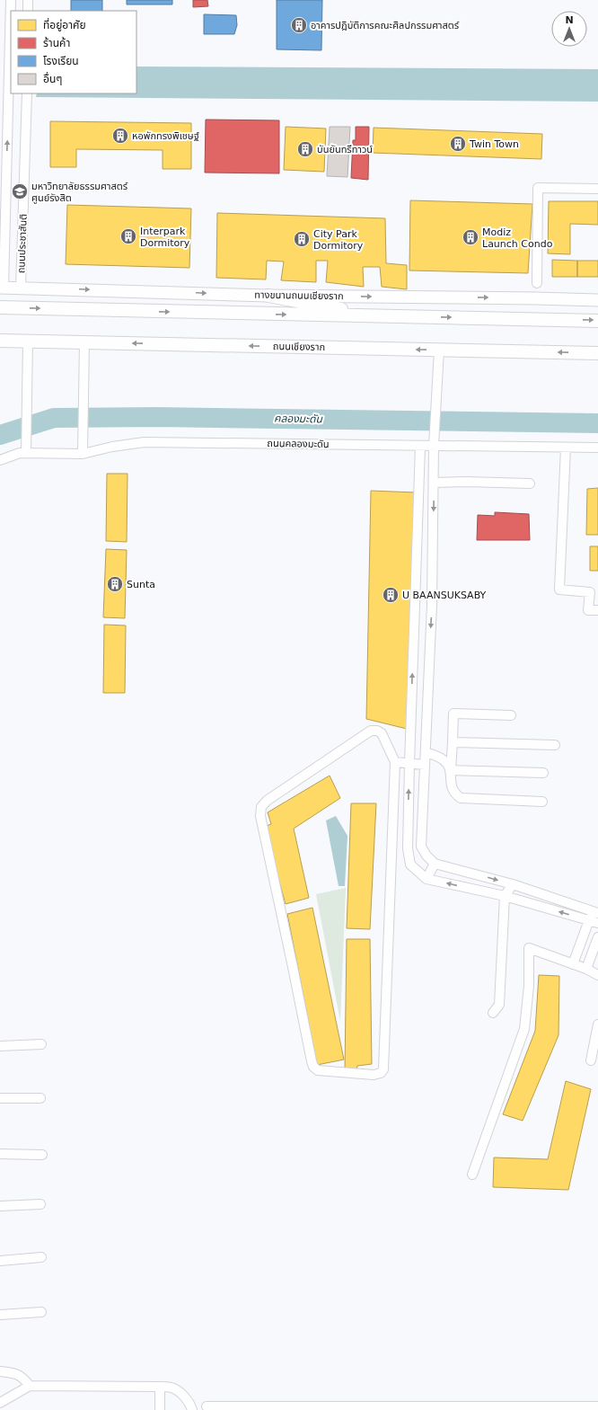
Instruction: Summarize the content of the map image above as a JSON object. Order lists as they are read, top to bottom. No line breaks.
{"streets":{"main road":["ถนนเชียงราก"],"street":["ถนนประชาสันติ","ทางขนานถนนเชียงราก","ถนนคลองมะดัน"]},"crossings":[["ถนนประชาสันติ","ทางขนานถนนเชียงราก"]],"one_way":["ทางขนานถนนเชียงราก"],"water":["คลองมะดัน"],"places":{"building":["อาคารปฎิบัติการคณะศิลปกรรมศาสตร์","หอพักทรงพิเชษฐ์","Twin Town","บันยันทรีทาวน์","Interpark Dormitory","Modiz Launch Condo","City Park Dormitory","Sunta","U BAANSUKSABY"],"school or university":["มหาวิทยาลัยธรรมศาสตร์ ศูนย์รังสิต"]},"legend":["ที่อยู่อาศัย","ร้านค้า","โรงเรียน","อื่นๆ"],"north":"top"}
